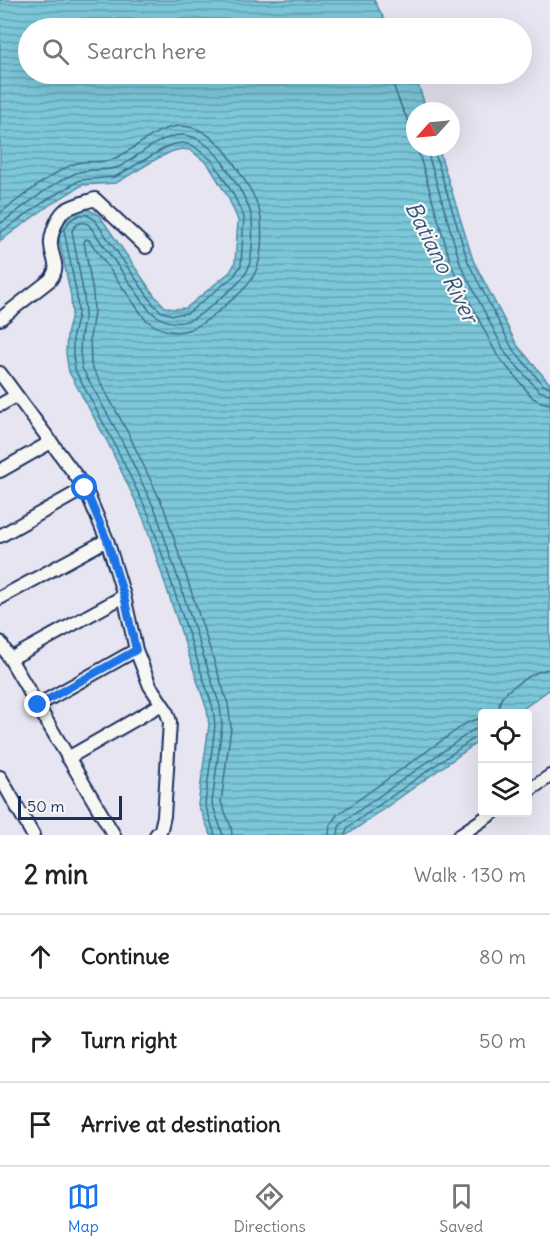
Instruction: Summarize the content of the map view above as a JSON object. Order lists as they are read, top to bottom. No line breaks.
{"water":["Batiano River"],"scale_bar":"50 m","north":"bottom left","page":{"search":"Search here","scale":"50 m","heading":["2 min","Walk · 130 m"],"list":[["Continue","80 m"],["Turn right","50 m"],"Arrive at destination"],"nav":["Map","Directions","Saved"]}}
